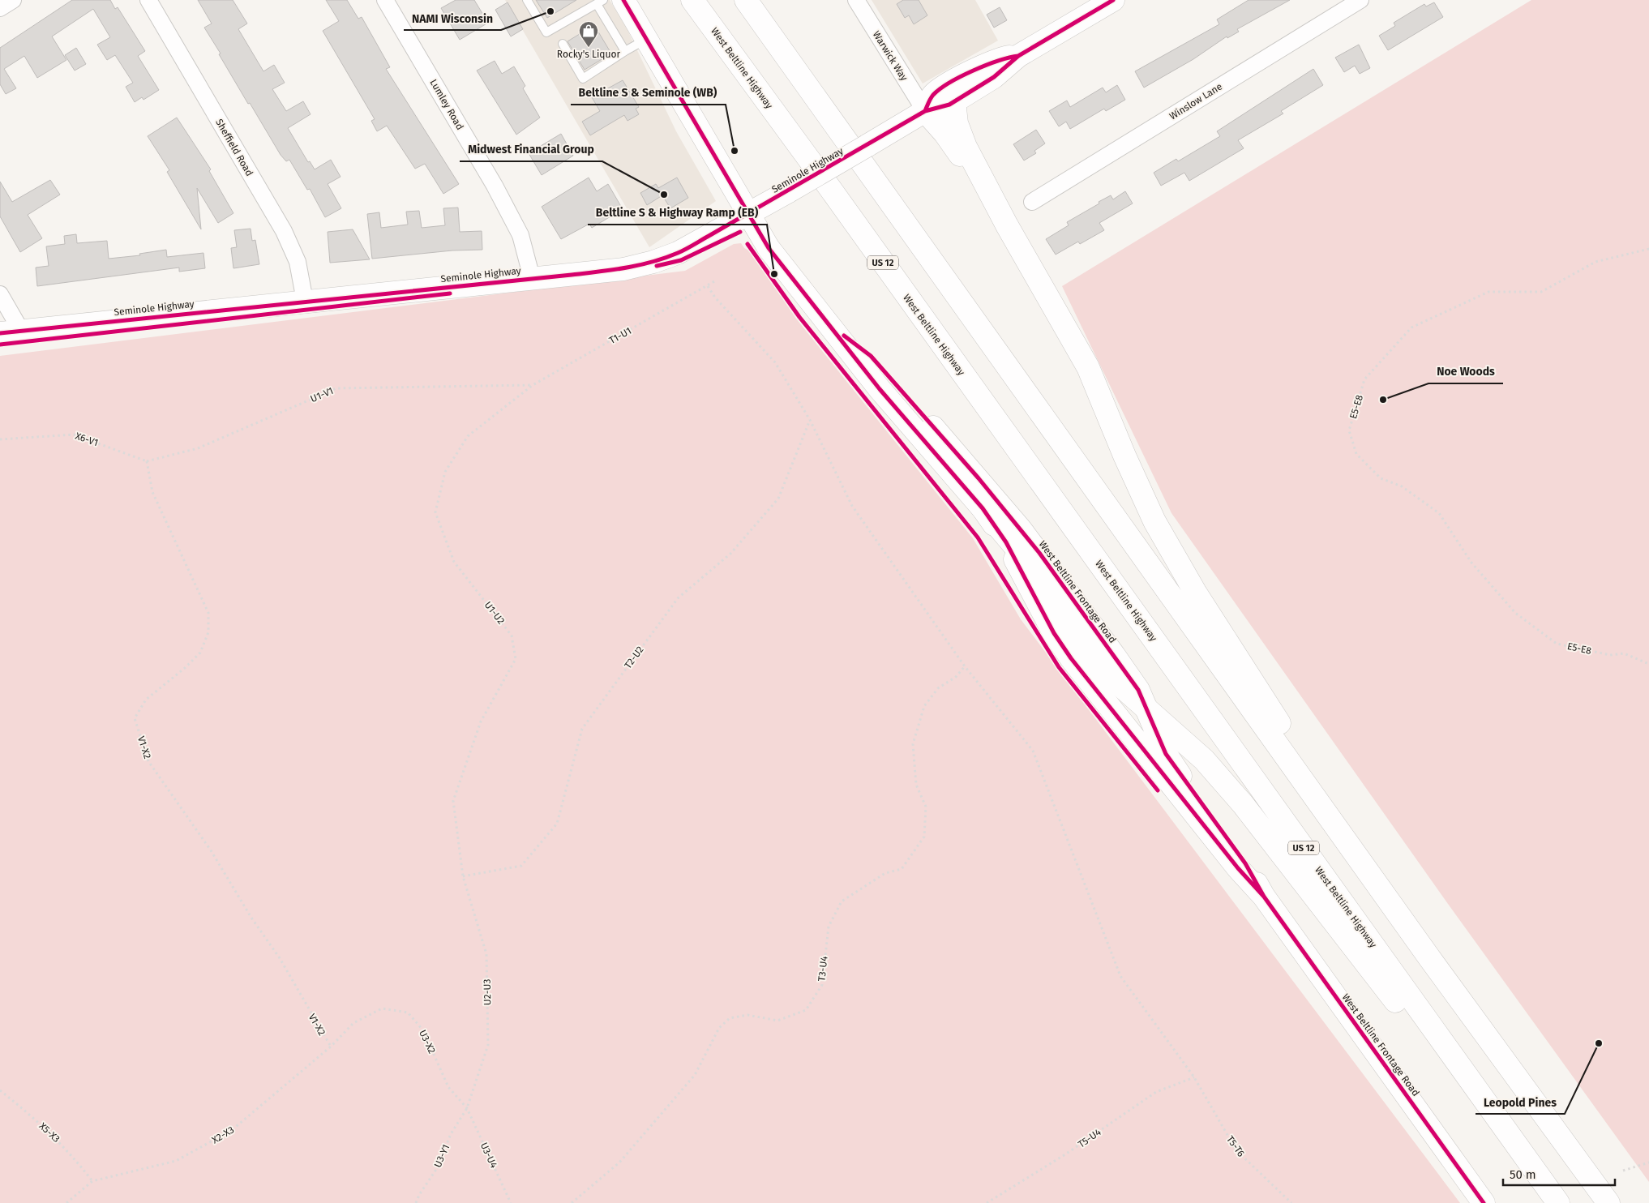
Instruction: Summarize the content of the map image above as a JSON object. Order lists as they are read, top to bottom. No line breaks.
{"streets":{"main road":["West Beltline Highway","Seminole Highway","US 12","West Beltline Frontage Road"],"street":["Warwick Way","Winslow Lane","Lumley Road","Sheffield Road"],"path":["T1-U1","U1-V1","E5-E8","X6-V1","U1-U2","T2-U2","V1-X2","T3-U4","U2-U3","U3-X2","X5-X3","X2-X3","T5-U4","T5-T6","U3-U4","U3-Y1"]},"crossings":[["Warwick Way","Seminole Highway"],["Lumley Road","Seminole Highway"],["Sheffield Road","Seminole Highway"],["Seminole Highway","West Beltline Frontage Road"],["T1-U1","U1-V1"],["T1-U1","U1-U2"],["T1-U1","T5-T6"],["U1-V1","X6-V1"],["U1-V1","U1-U2"],["U1-V1","V1-X2"],["X6-V1","V1-X2"],["U1-U2","T2-U2"],["U1-U2","U2-U3"],["T2-U2","U2-U3"],["T2-U2","T5-T6"],["V1-X2","U3-X2"],["V1-X2","X2-X3"],["T3-U4","T5-T6"],["U2-U3","U3-X2"],["U2-U3","U3-U4"],["U2-U3","U3-Y1"],["U3-X2","X2-X3"],["U3-X2","U3-U4"],["U3-X2","U3-Y1"],["X5-X3","X2-X3"],["T5-U4","T5-T6"],["U3-U4","U3-Y1"]],"places":{"other":["NAMI Wisconsin","Beltline S & Seminole (WB)","Midwest Financial Group","Beltline S & Highway Ramp (EB)","Noe Woods","Leopold Pines"],"shop":["Rocky's Liquor"]},"scale_bar":"50 m"}
